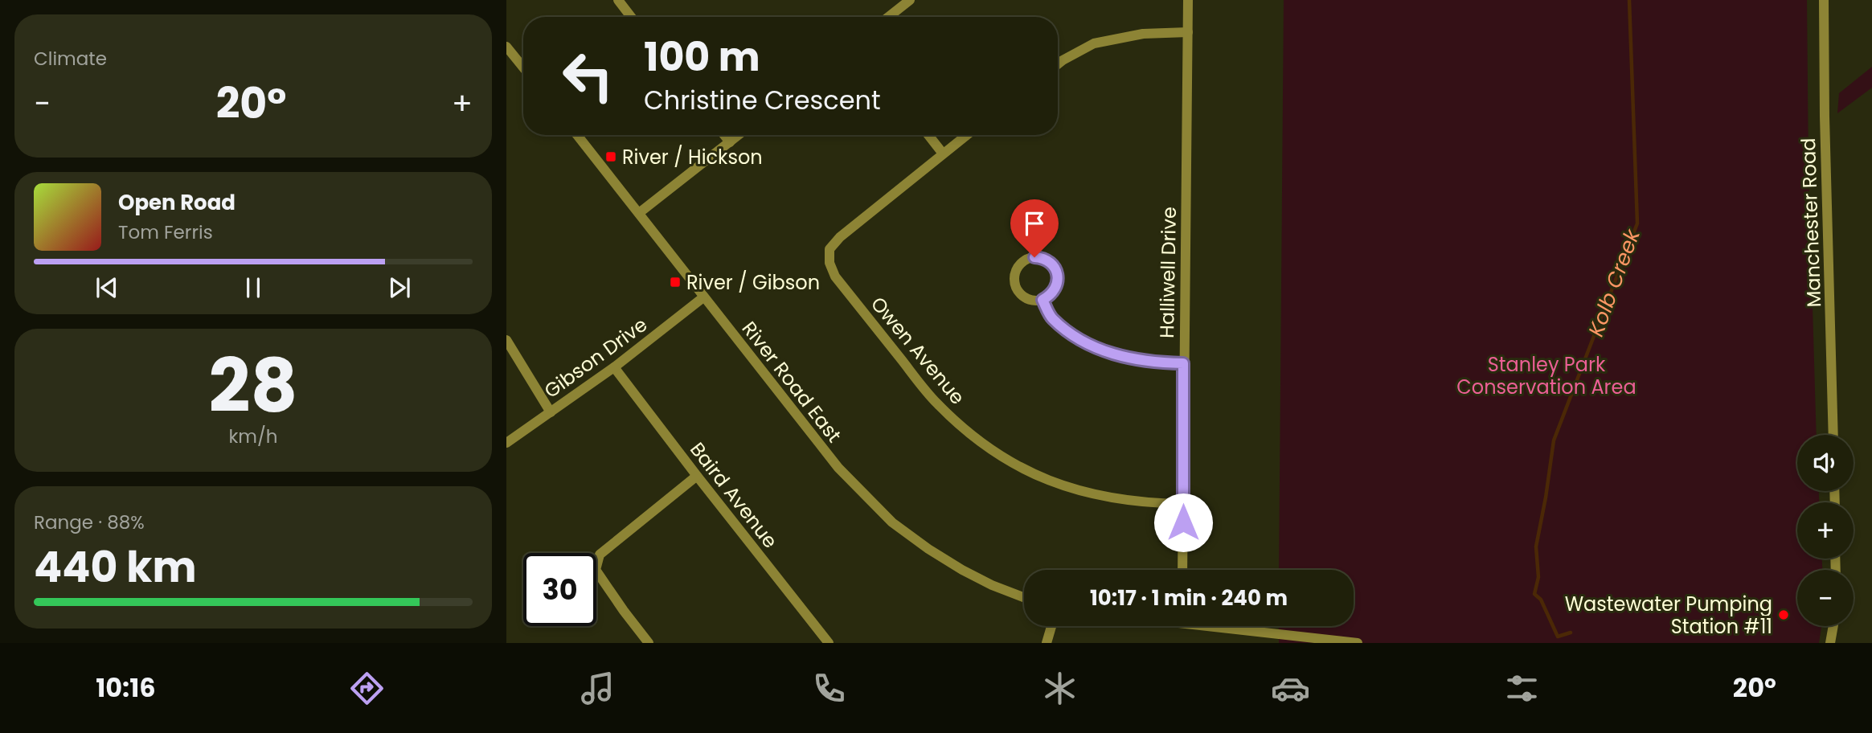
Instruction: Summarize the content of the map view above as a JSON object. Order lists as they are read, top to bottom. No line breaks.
{"streets":{"street":["Manchester Road","Halliwell Drive","Owen Avenue","Gibson Drive","River Road East","Baird Avenue"]},"crossings":[["Halliwell Drive","Owen Avenue"],["Gibson Drive","River Road East"],["Gibson Drive","Baird Avenue"]],"water":["Kolb Creek"],"parks":["Stanley Park Conservation Area"],"places":{"transit":["River / Hickson","River / Gibson"],"other":["Wastewater Pumping Station #11"]},"page":{"tile":["Climate",["28","km/h"],["Range · 88%","440 km"]],"turn":["100 m","Christine Crescent"],"heat":["−","20°","+"],"song":["Open Road","Tom Ferris"],"map_buttons":["+","−"],"limit":"30","trip":"10:17 · 1 min · 240 m","tabs":["10:16","20°"]}}
